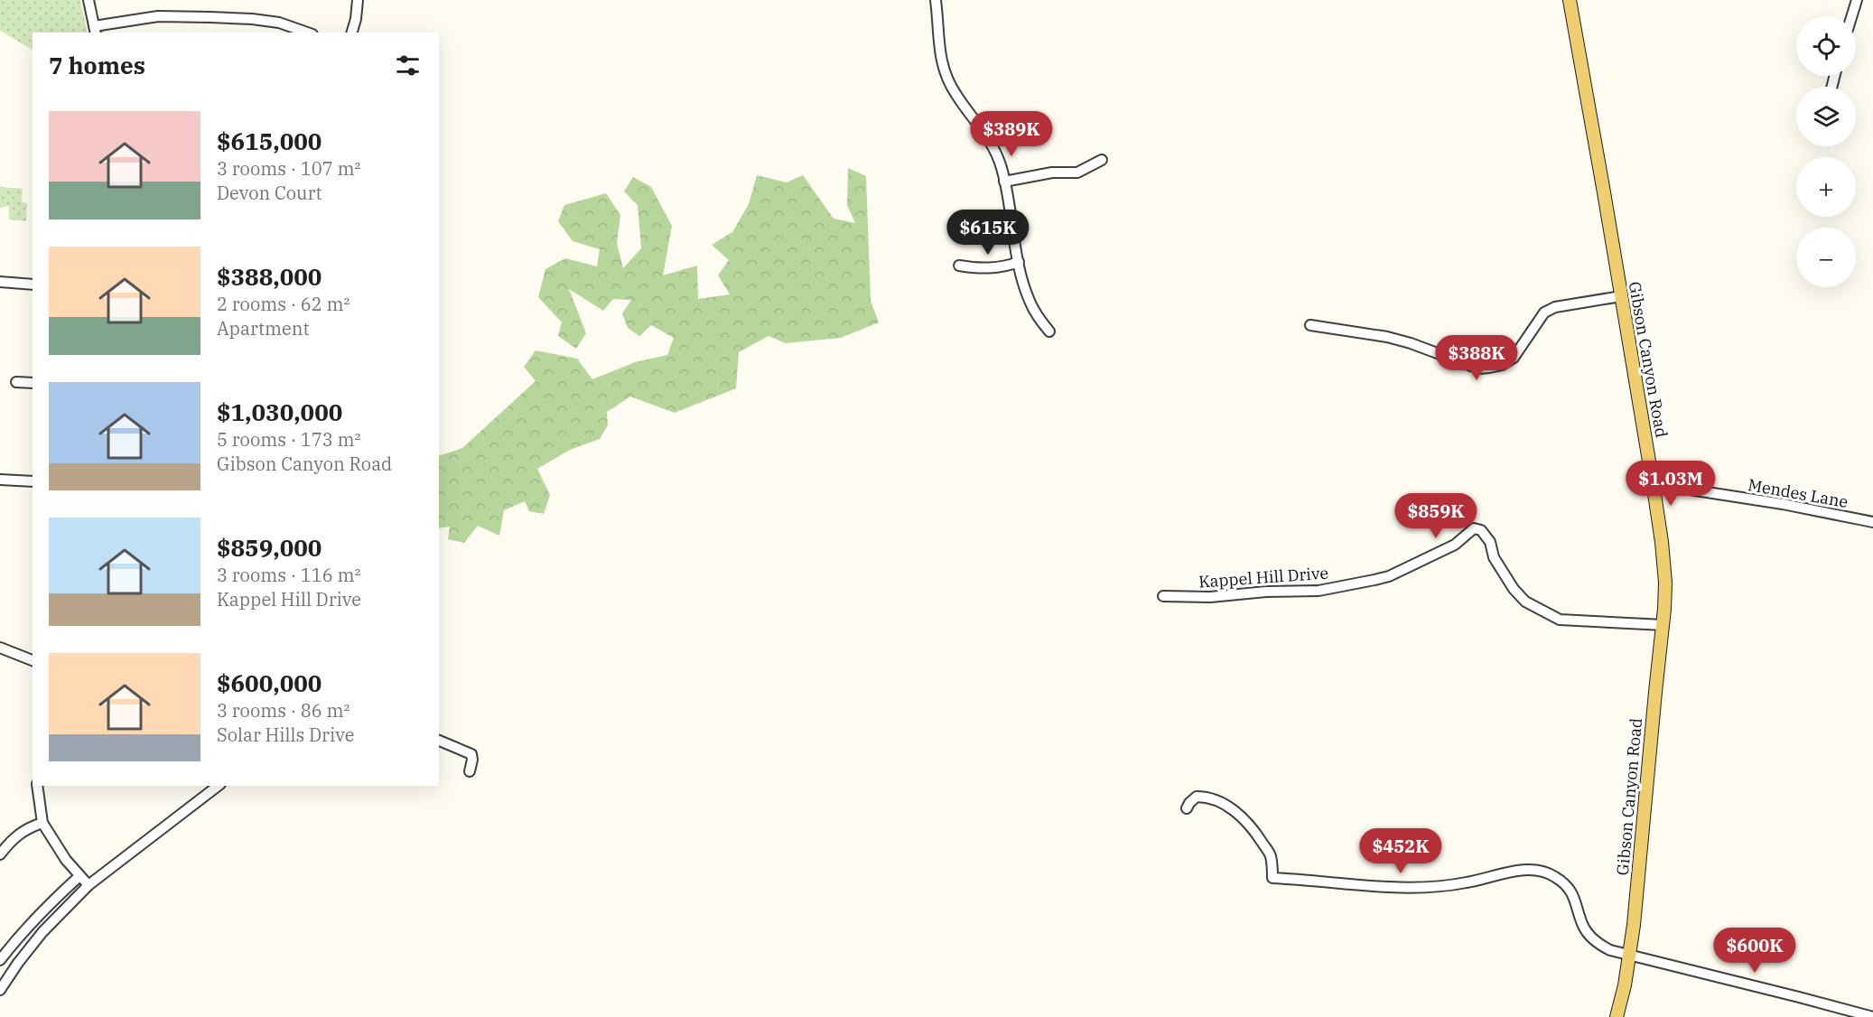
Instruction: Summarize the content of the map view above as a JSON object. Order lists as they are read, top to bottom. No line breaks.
{"streets":{"main road":["Gibson Canyon Road"],"street":["Mendes Lane","Kappel Hill Drive"]},"crossings":[["Gibson Canyon Road","Mendes Lane"],["Gibson Canyon Road","Kappel Hill Drive"]],"page":{"map_buttons":["+","−"],"heading":"7 homes","list":[{"name":"$615,000","note":"3 rooms · 107 m² · Devon Court"},{"name":"$388,000","note":"2 rooms · 62 m² · Apartment"},{"name":"$1,030,000","note":"5 rooms · 173 m² · Gibson Canyon Road"},{"name":"$859,000","note":"3 rooms · 116 m² · Kappel Hill Drive"},{"name":"$600,000","note":"3 rooms · 86 m² · Solar Hills Drive"}],"price":["$389K","$615K","$388K","$1.03M","$859K","$452K","$600K"]}}
